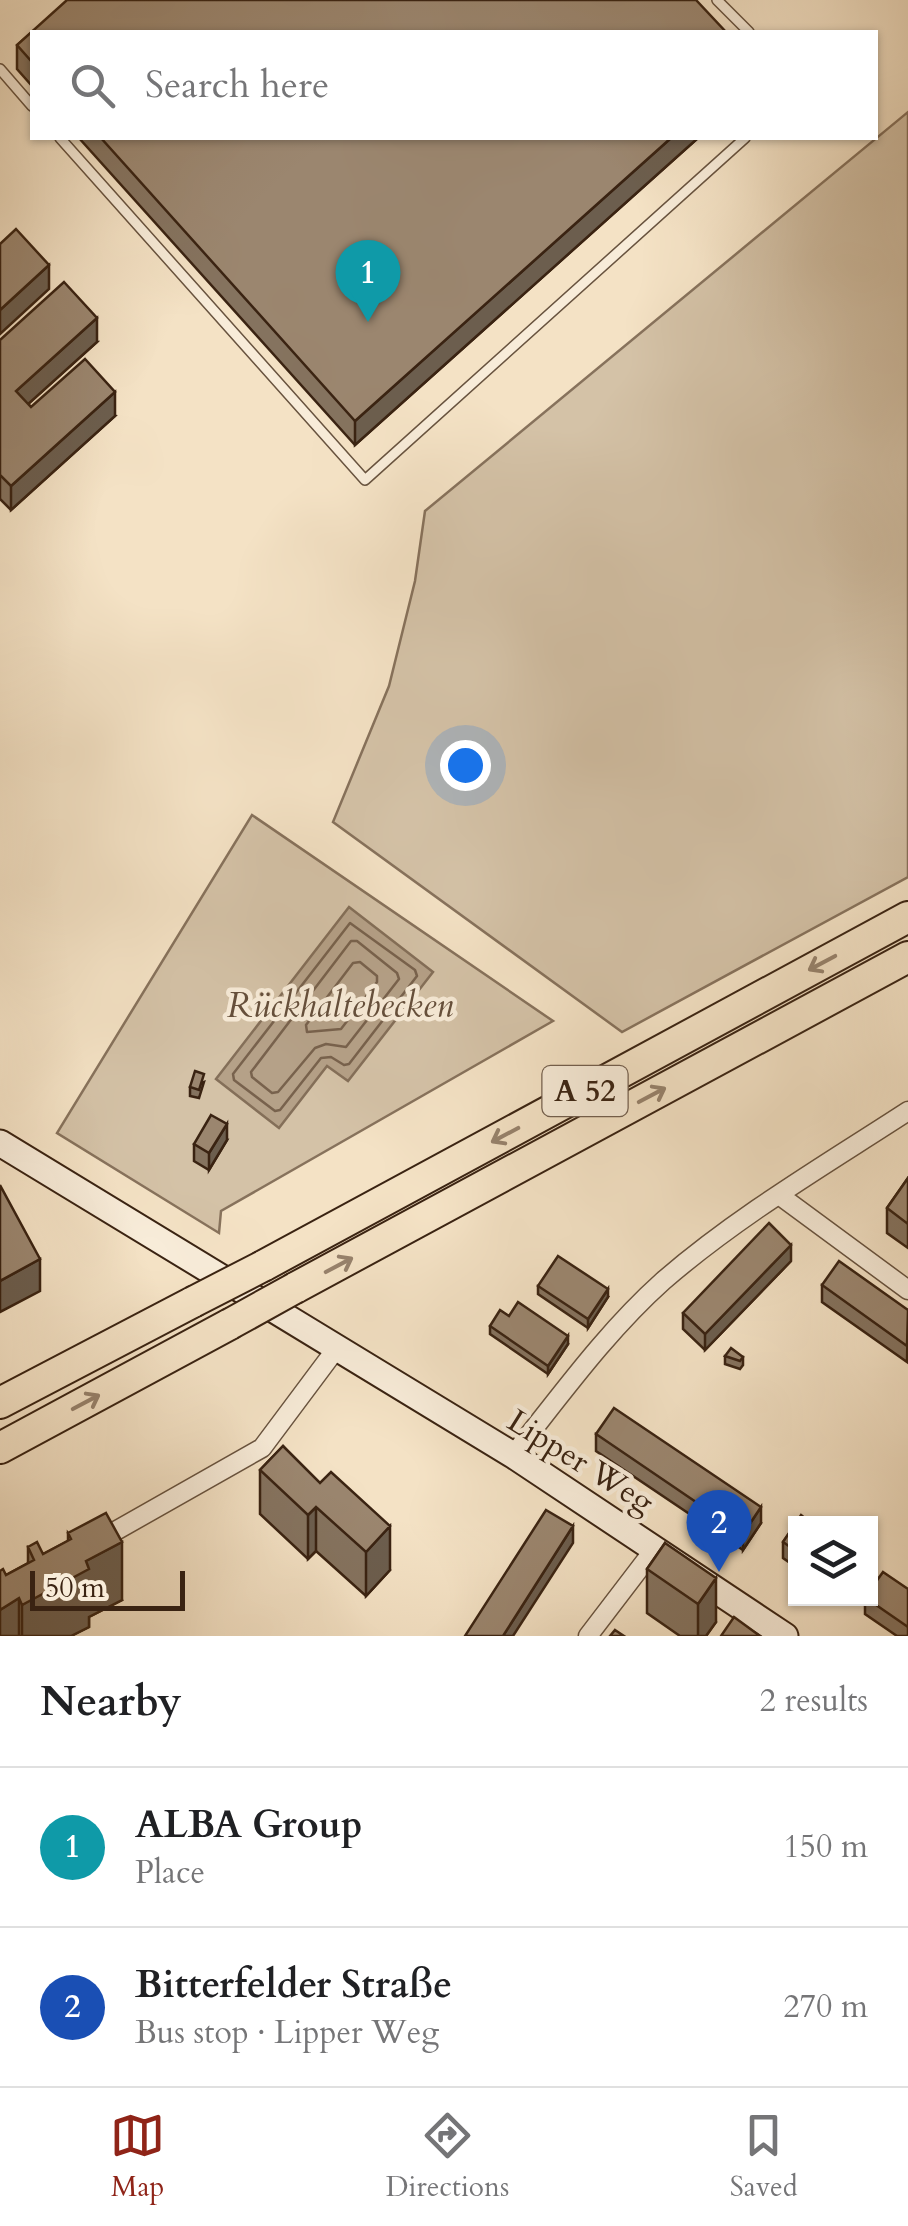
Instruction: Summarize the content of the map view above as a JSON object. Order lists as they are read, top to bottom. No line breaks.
{"streets":{"highway":["A 52"],"street":["Lipper Weg"]},"water":["Rückhaltebecken"],"scale_bar":"50 m","page":{"search":"Search here","pins":["1","2"],"scale":"50 m","heading":["Nearby","2 results"],"list":[{"mark":"1","name":"ALBA Group","note":"Place","value":"150 m"},{"mark":"2","name":"Bitterfelder Straße","note":"Bus stop · Lipper Weg","value":"270 m"}],"nav":["Map","Directions","Saved"]}}
